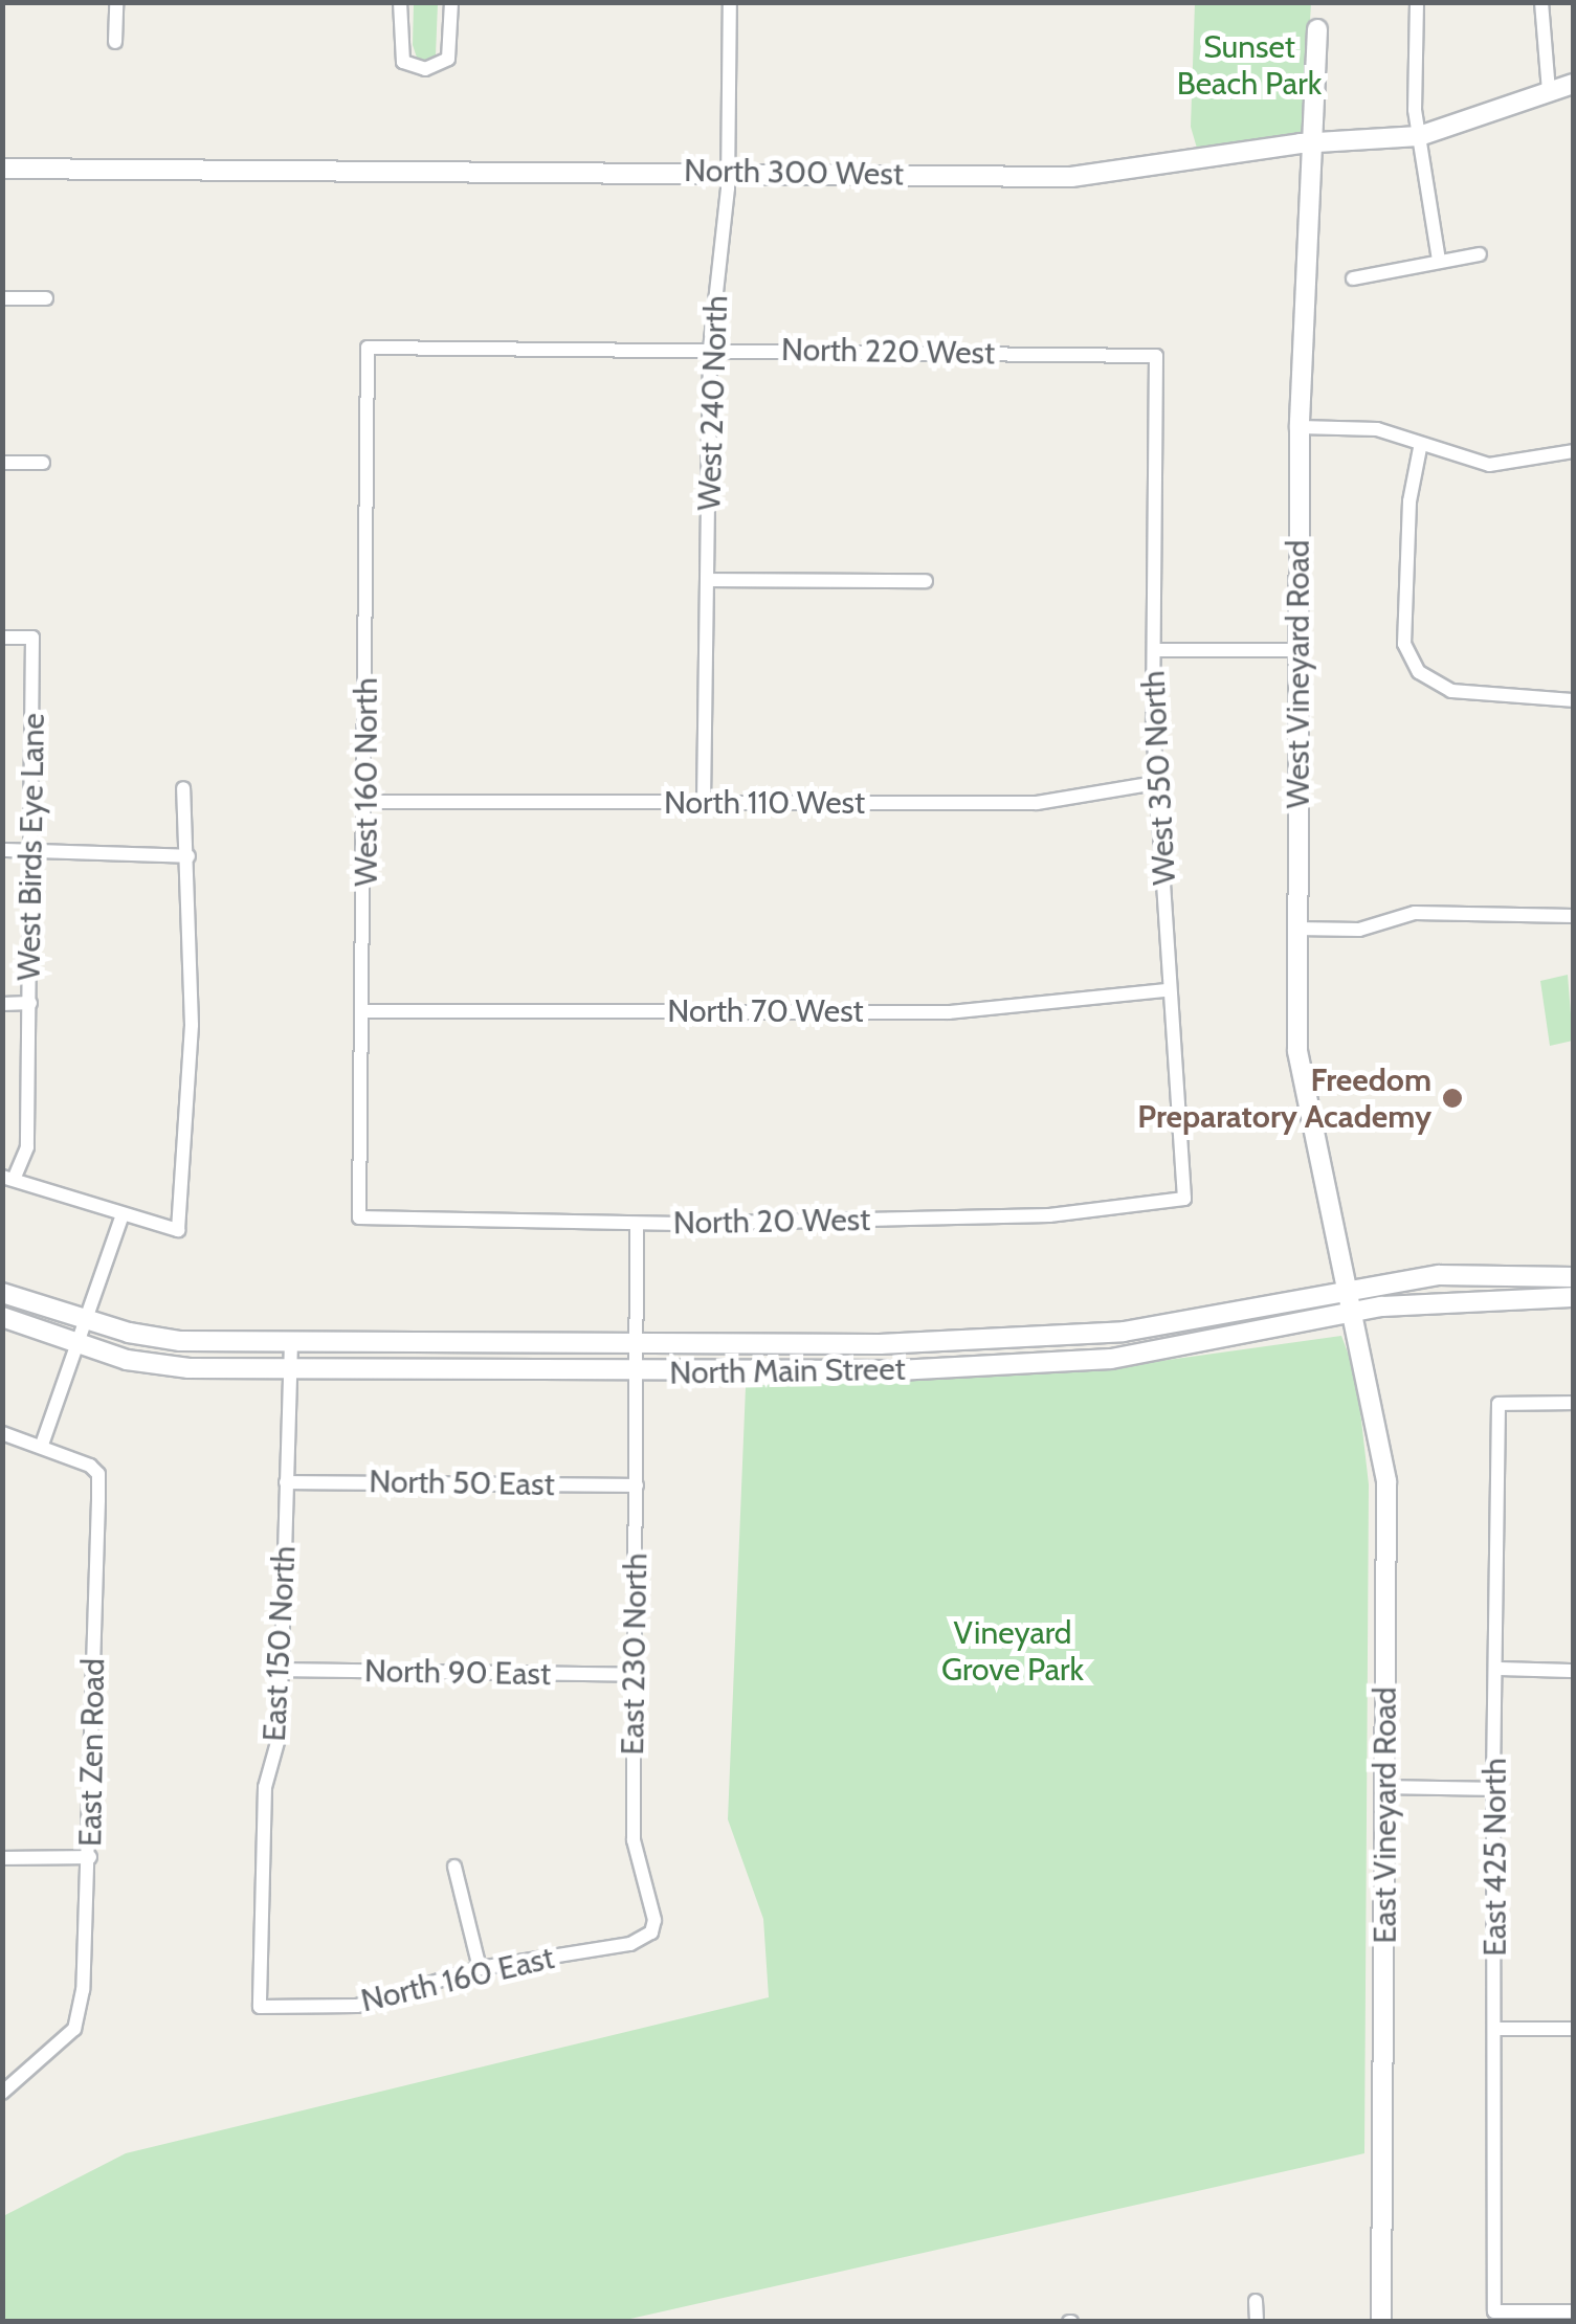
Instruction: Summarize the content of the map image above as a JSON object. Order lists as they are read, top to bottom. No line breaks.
{"streets":{"street":["North 300 West","North 220 West","West 240 North","West Vineyard Road","West 350 North","West 160 North","North 110 West","West Birds Eye Lane","North 70 West","North 20 West","North Main Street","North 50 East","East 150 North","East 230 North","North 90 East","East Zen Road","East Vineyard Road","East 425 North","North 160 East"]},"crossings":[["North 300 West","West 240 North"],["North 300 West","West Vineyard Road"],["North 220 West","West 240 North"],["North 220 West","West 350 North"],["North 220 West","West 160 North"],["West 240 North","North 110 West"],["West Vineyard Road","North Main Street"],["West Vineyard Road","East Vineyard Road"],["West 350 North","North 110 West"],["West 350 North","North 70 West"],["West 350 North","North 20 West"],["West 160 North","North 110 West"],["West 160 North","North 70 West"],["West 160 North","North 20 West"],["North 20 West","East 230 North"],["North Main Street","East 150 North"],["North Main Street","East 230 North"],["North Main Street","East Vineyard Road"],["North 50 East","East 150 North"],["North 50 East","East 230 North"],["East 150 North","North 90 East"],["East 150 North","North 160 East"],["East 230 North","North 90 East"],["East 230 North","North 160 East"]],"parks":["Sunset Beach Park","Vineyard Grove Park"],"places":["Freedom Preparatory Academy"]}
